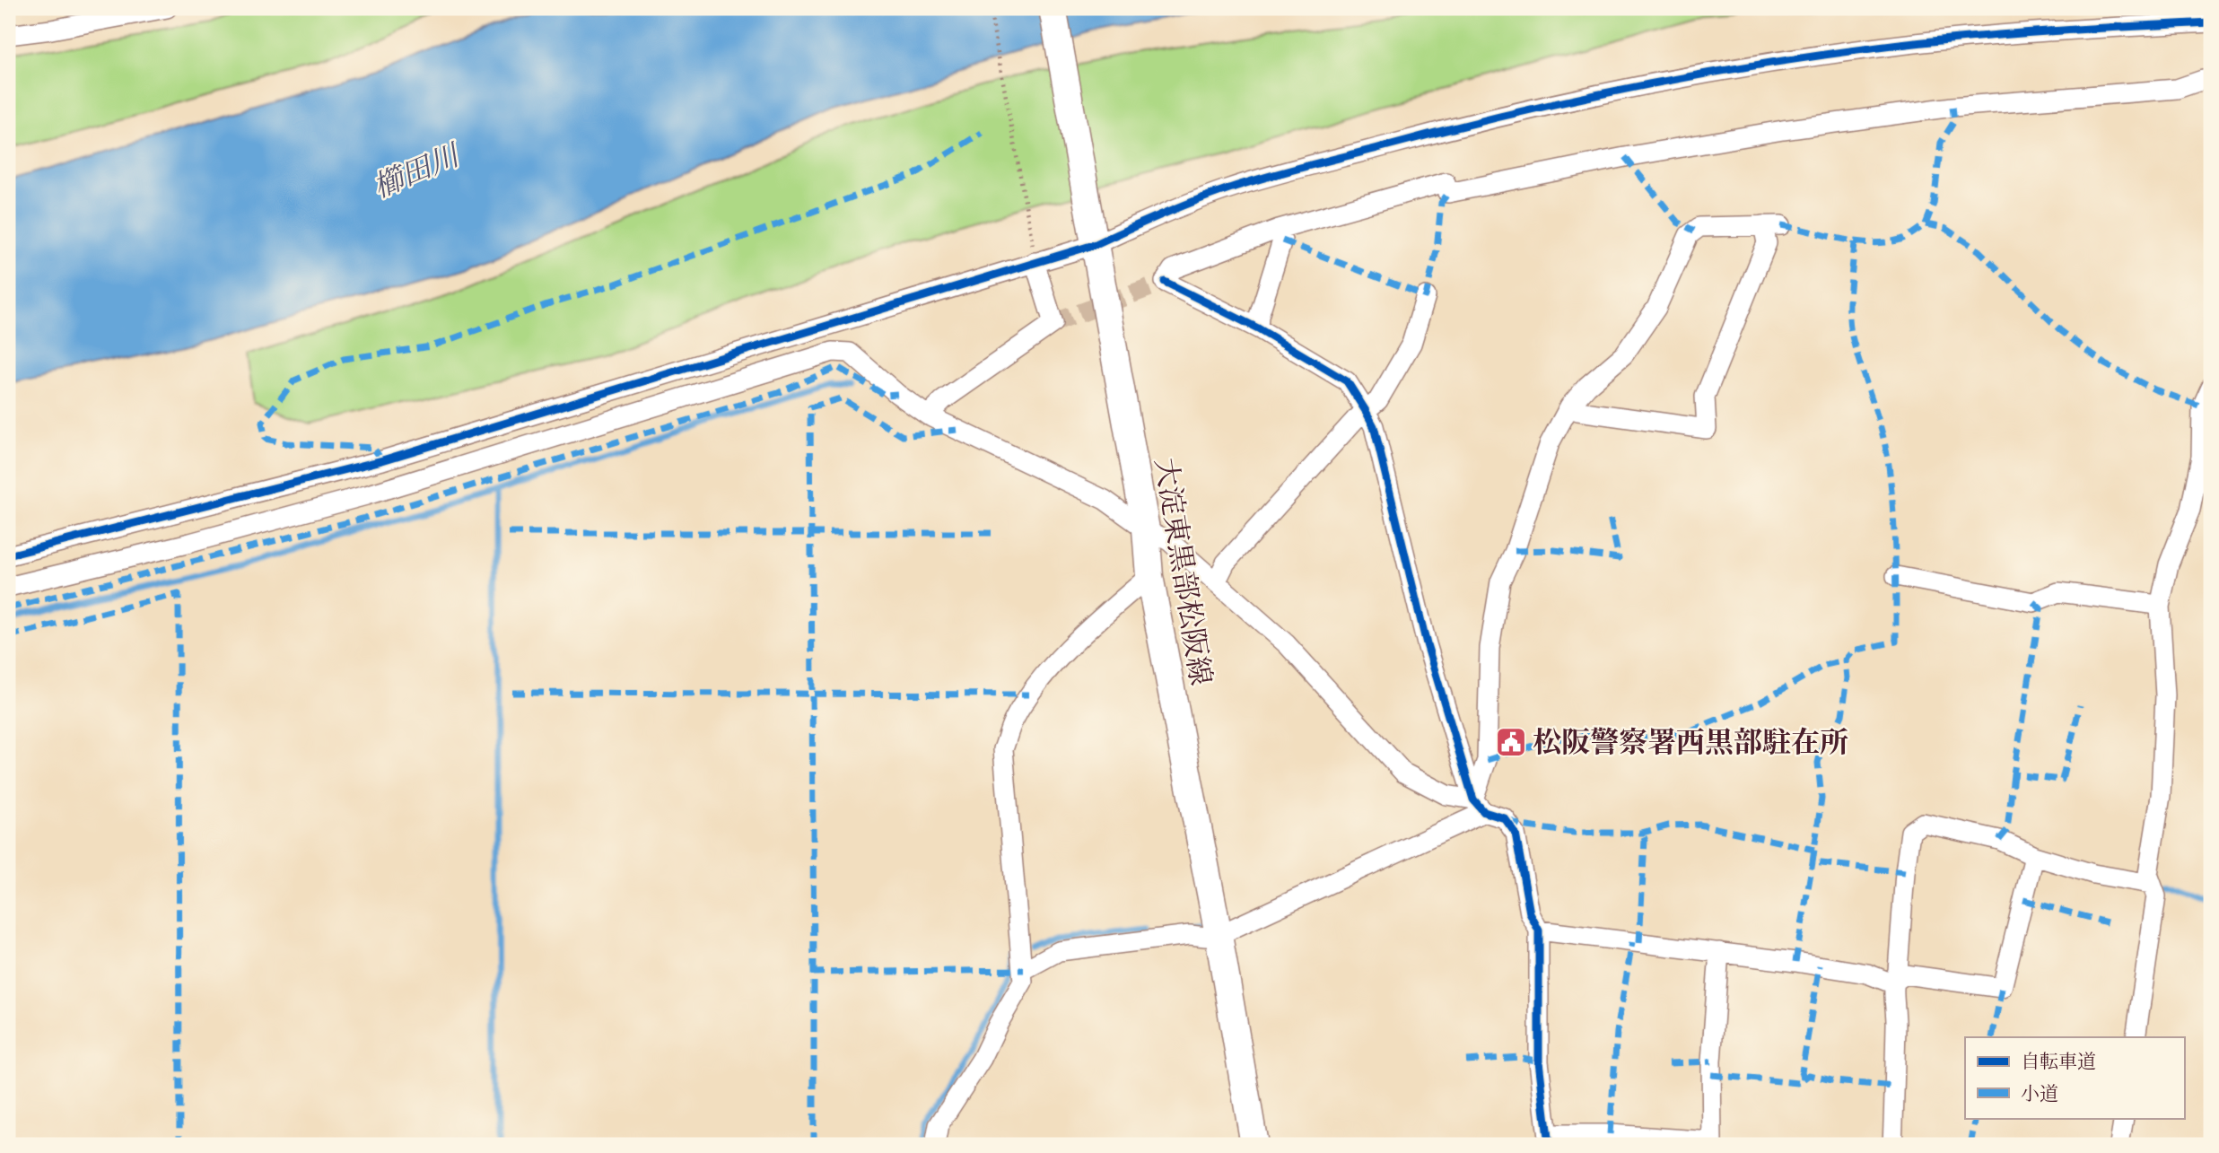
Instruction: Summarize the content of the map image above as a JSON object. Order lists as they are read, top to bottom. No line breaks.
{"streets":{"main road":["大淀東黒部松阪線"]},"water":["櫛田川"],"places":{"public building":["松阪警察署西黒部駐在所"]},"legend":["自転車道","小道"]}
